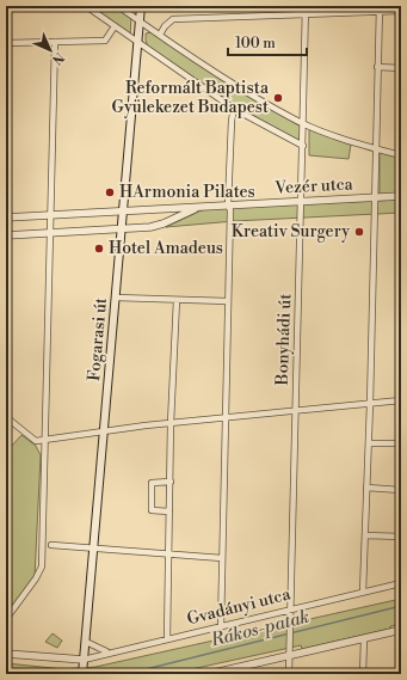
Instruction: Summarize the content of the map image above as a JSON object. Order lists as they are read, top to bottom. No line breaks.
{"streets":{"main road":["Fogarasi út"],"street":["Vezér utca","Bonyhádi út","Gvadányi utca"]},"crossings":[["Vezér utca","Fogarasi út"],["Vezér utca","Bonyhádi út"],["Fogarasi út","Gvadányi utca"],["Bonyhádi út","Gvadányi utca"]],"water":["Rákos-patak"],"places":["Reformált Baptista Gyülekezet Budapest","HArmonia Pilates","Kreativ Surgery","Hotel Amadeus"],"scale_bar":"100 m","north":"bottom right"}
